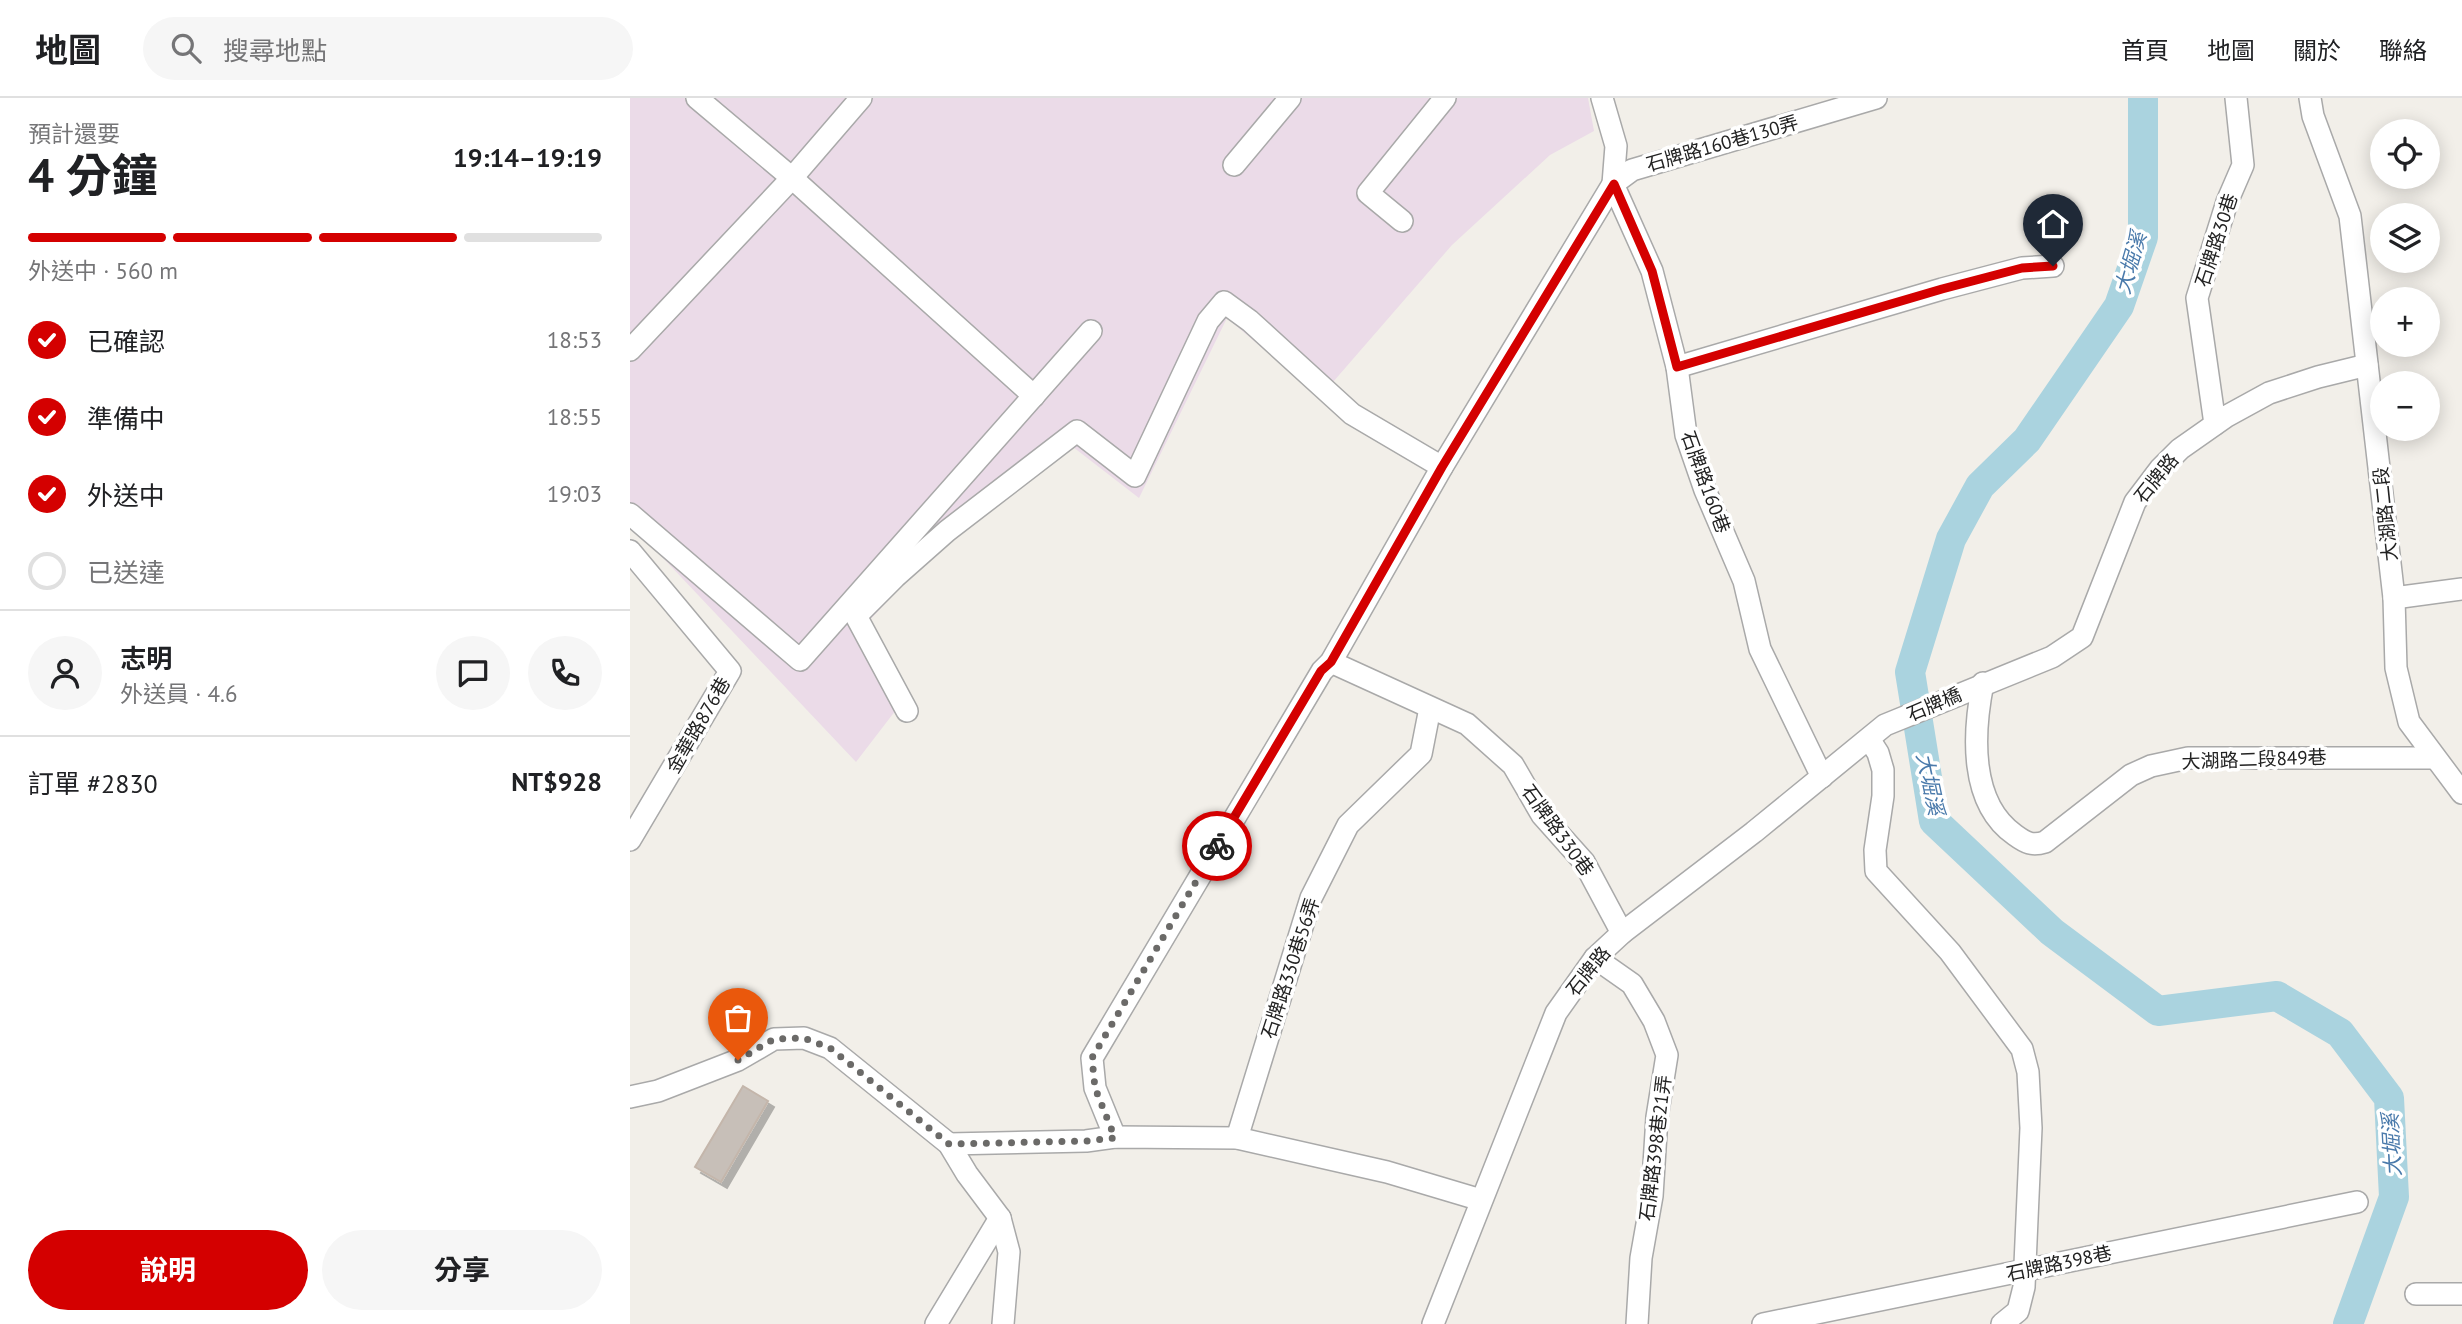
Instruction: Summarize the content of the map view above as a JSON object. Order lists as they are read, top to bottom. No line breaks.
{"streets":{"street":["石牌路160巷130弄","石牌路30巷","石牌路","石牌路160巷","大湖路二段","石牌橋","金華路876巷","大湖路二段849巷","石牌路330巷","石牌路330巷56弄","石牌路398巷21弄","石牌路398巷"]},"crossings":[["石牌路160巷130弄","石牌路160巷"],["石牌路30巷","石牌路"],["石牌路","石牌路160巷"],["石牌路","大湖路二段"],["石牌路","石牌橋"],["石牌路","大湖路二段849巷"],["石牌路","石牌路330巷"],["石牌路","石牌路398巷21弄"],["大湖路二段","大湖路二段849巷"],["石牌橋","大湖路二段849巷"],["石牌路330巷","石牌路330巷56弄"]],"water":["大堀溪"],"page":{"header":"地圖","search":"搜尋地點","nav":["首頁","地圖","關於","聯絡"],"heading":["4 分鐘","預計還要","19:14–19:19"],"panel":["志明","外送員 · 4.6","訂單 #2830","NT$928"],"map_buttons":["+","−"],"bar":"外送中 · 560 m","list":[["已確認","18:53"],["準備中","18:55"],["外送中","19:03"],"已送達"],"buttons":["說明","分享"]}}
